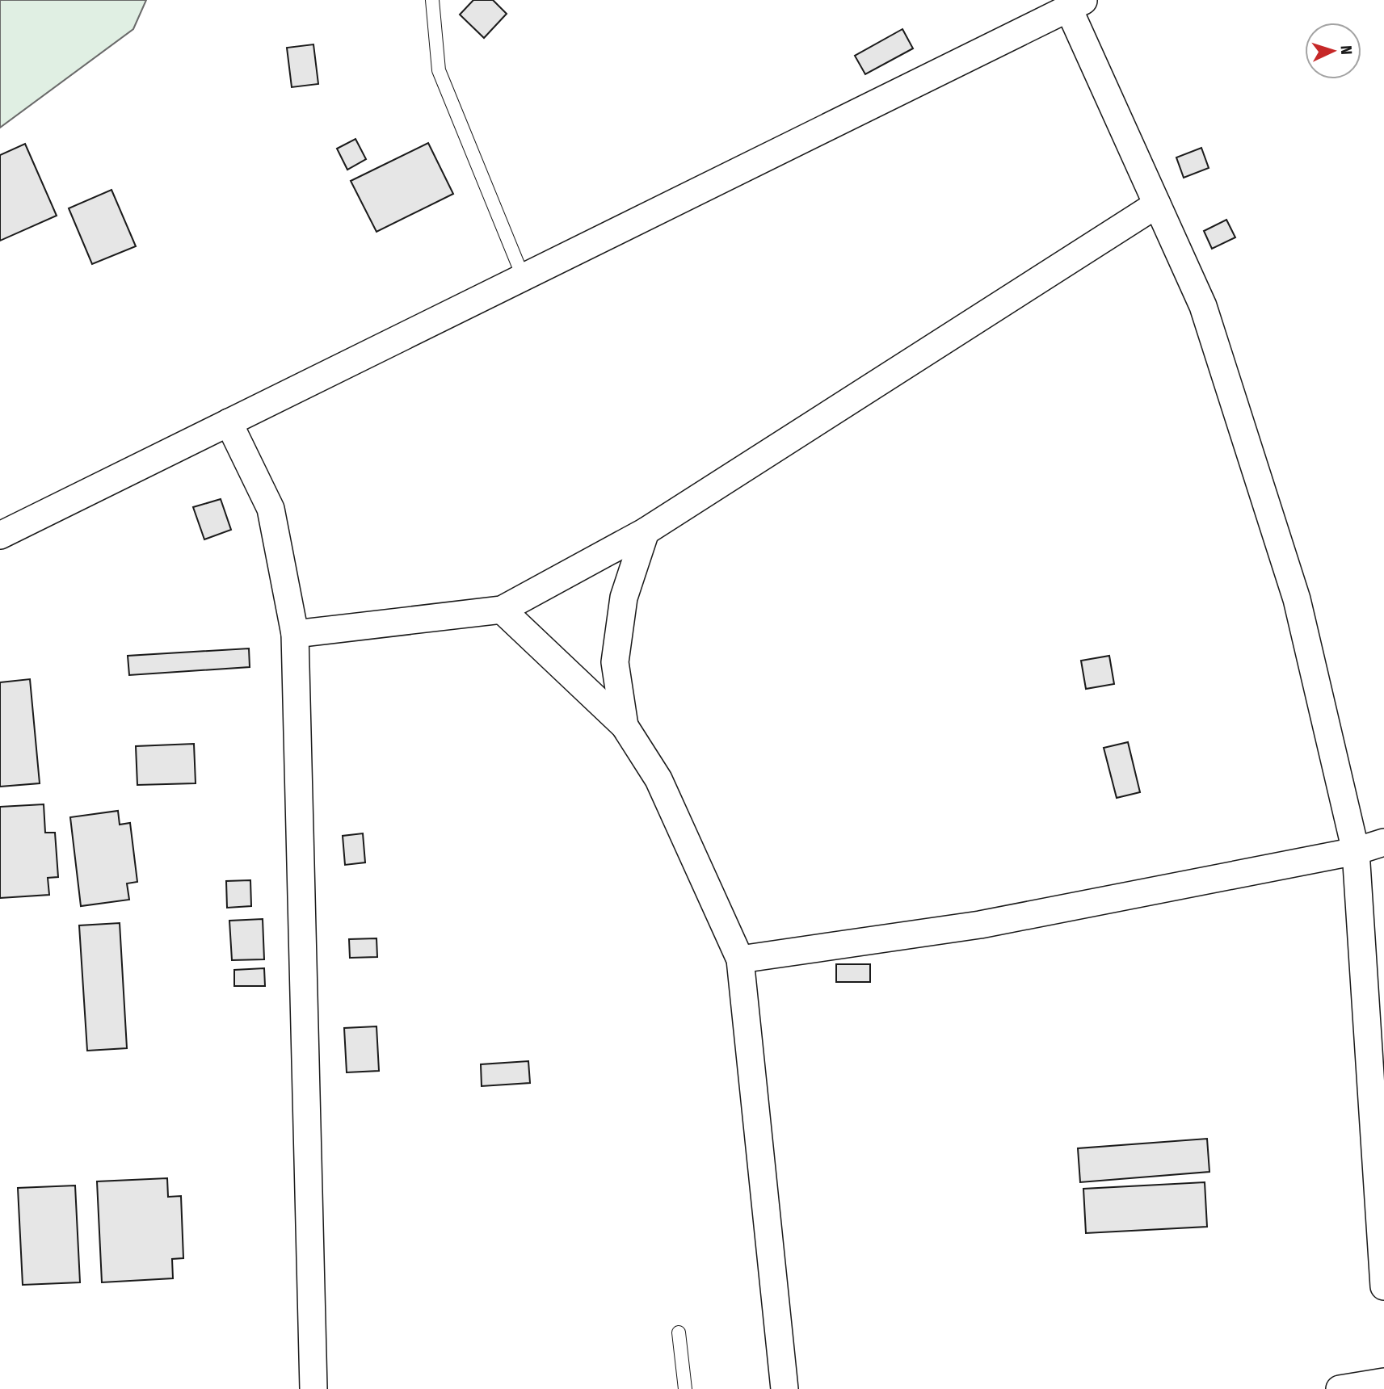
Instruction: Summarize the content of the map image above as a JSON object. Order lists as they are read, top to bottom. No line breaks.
{"north":"right"}
